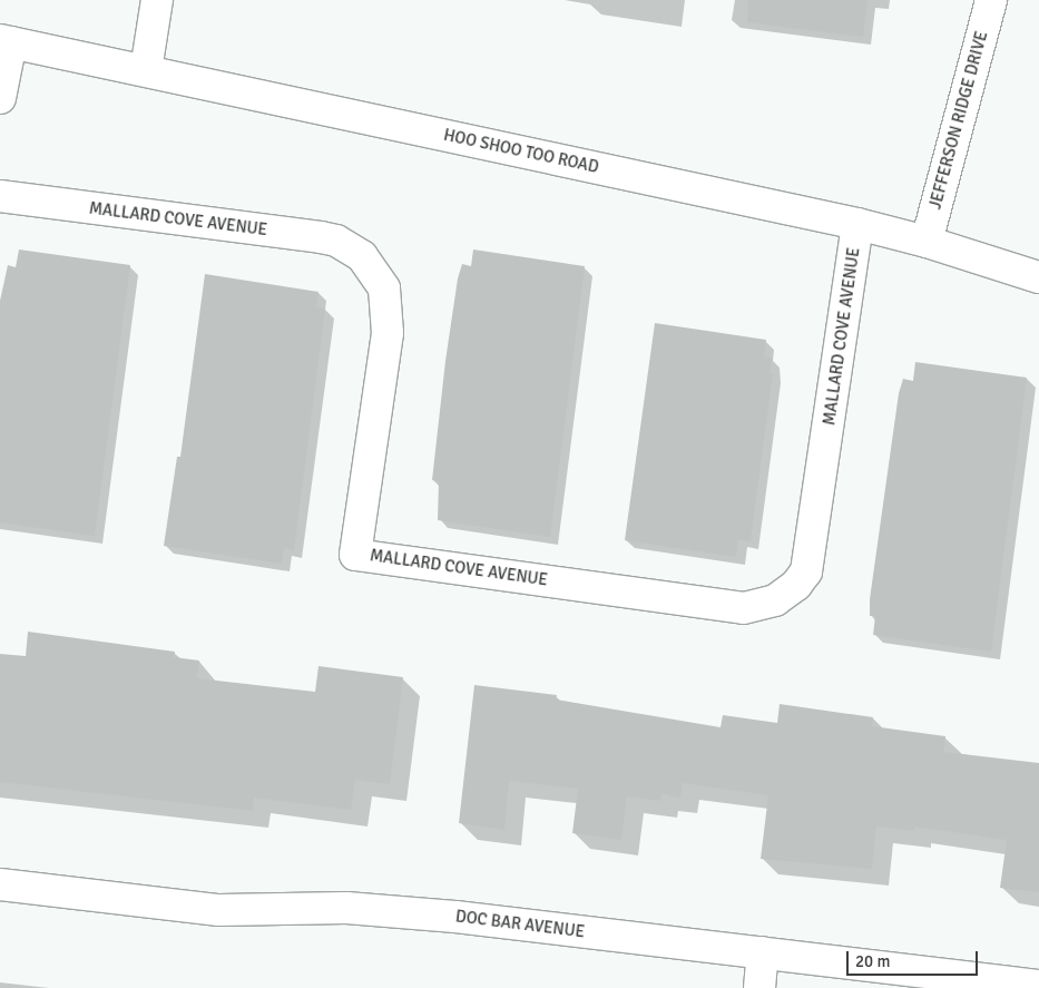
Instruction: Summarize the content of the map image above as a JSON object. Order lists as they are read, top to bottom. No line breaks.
{"streets":{"street":["JEFFERSON RIDGE DRIVE","HOO SHOO TOO ROAD","MALLARD COVE AVENUE","DOC BAR AVENUE"]},"crossings":[["JEFFERSON RIDGE DRIVE","HOO SHOO TOO ROAD"],["HOO SHOO TOO ROAD","MALLARD COVE AVENUE"]],"scale_bar":"20 m"}
